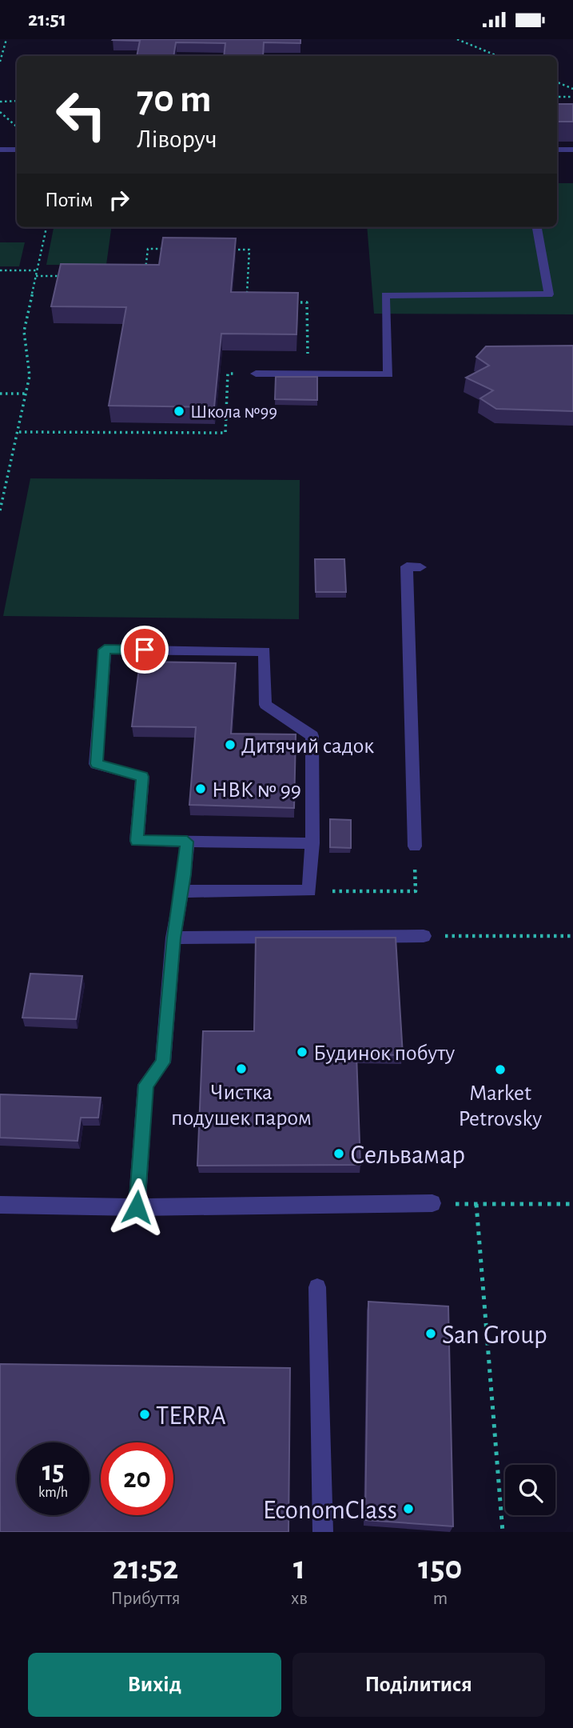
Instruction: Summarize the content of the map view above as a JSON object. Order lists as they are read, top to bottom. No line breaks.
{"places":["Школа №99","Дитячий садок","НВК № 99","Будинок побуту","Чистка подушек паром","Market Petrovsky","Сельвамар","San Group","TERRA","EconomClass"],"page":{"status":"21:51","turn":["70 m","Ліворуч"],"then":"Потім","speed":"15 km/h","limit":"20","eta":["21:52","Прибуття","1","хв","150","m"],"buttons":["Вихід","Поділитися"]}}
